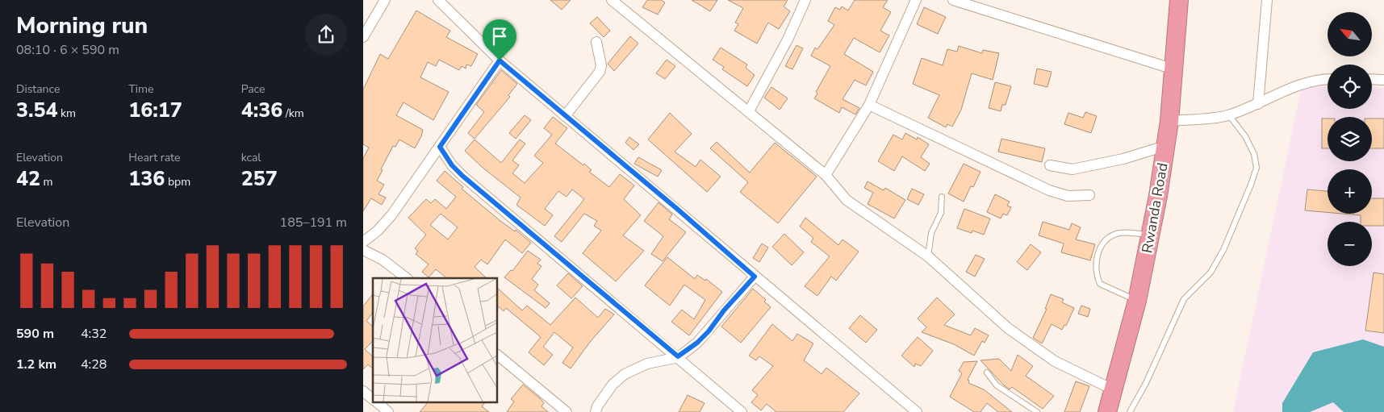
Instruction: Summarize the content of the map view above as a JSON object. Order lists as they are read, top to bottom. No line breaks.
{"streets":{"highway":["Rwanda Road"]},"north":"top left","page":{"heading":["Morning run","08:10 · 6 × 590 m"],"map_buttons":["+","−"],"stats":[["Distance","3.54 km"],["Time","16:17"],["Pace","4:36 /km"],["Elevation","42 m"],["Heart rate","136 bpm"],["kcal","257"]],"chart":["Elevation","185–191 m"],"list":[{"name":"590 m","note":"4:32"},{"name":"1.2 km","note":"4:28"}]}}
